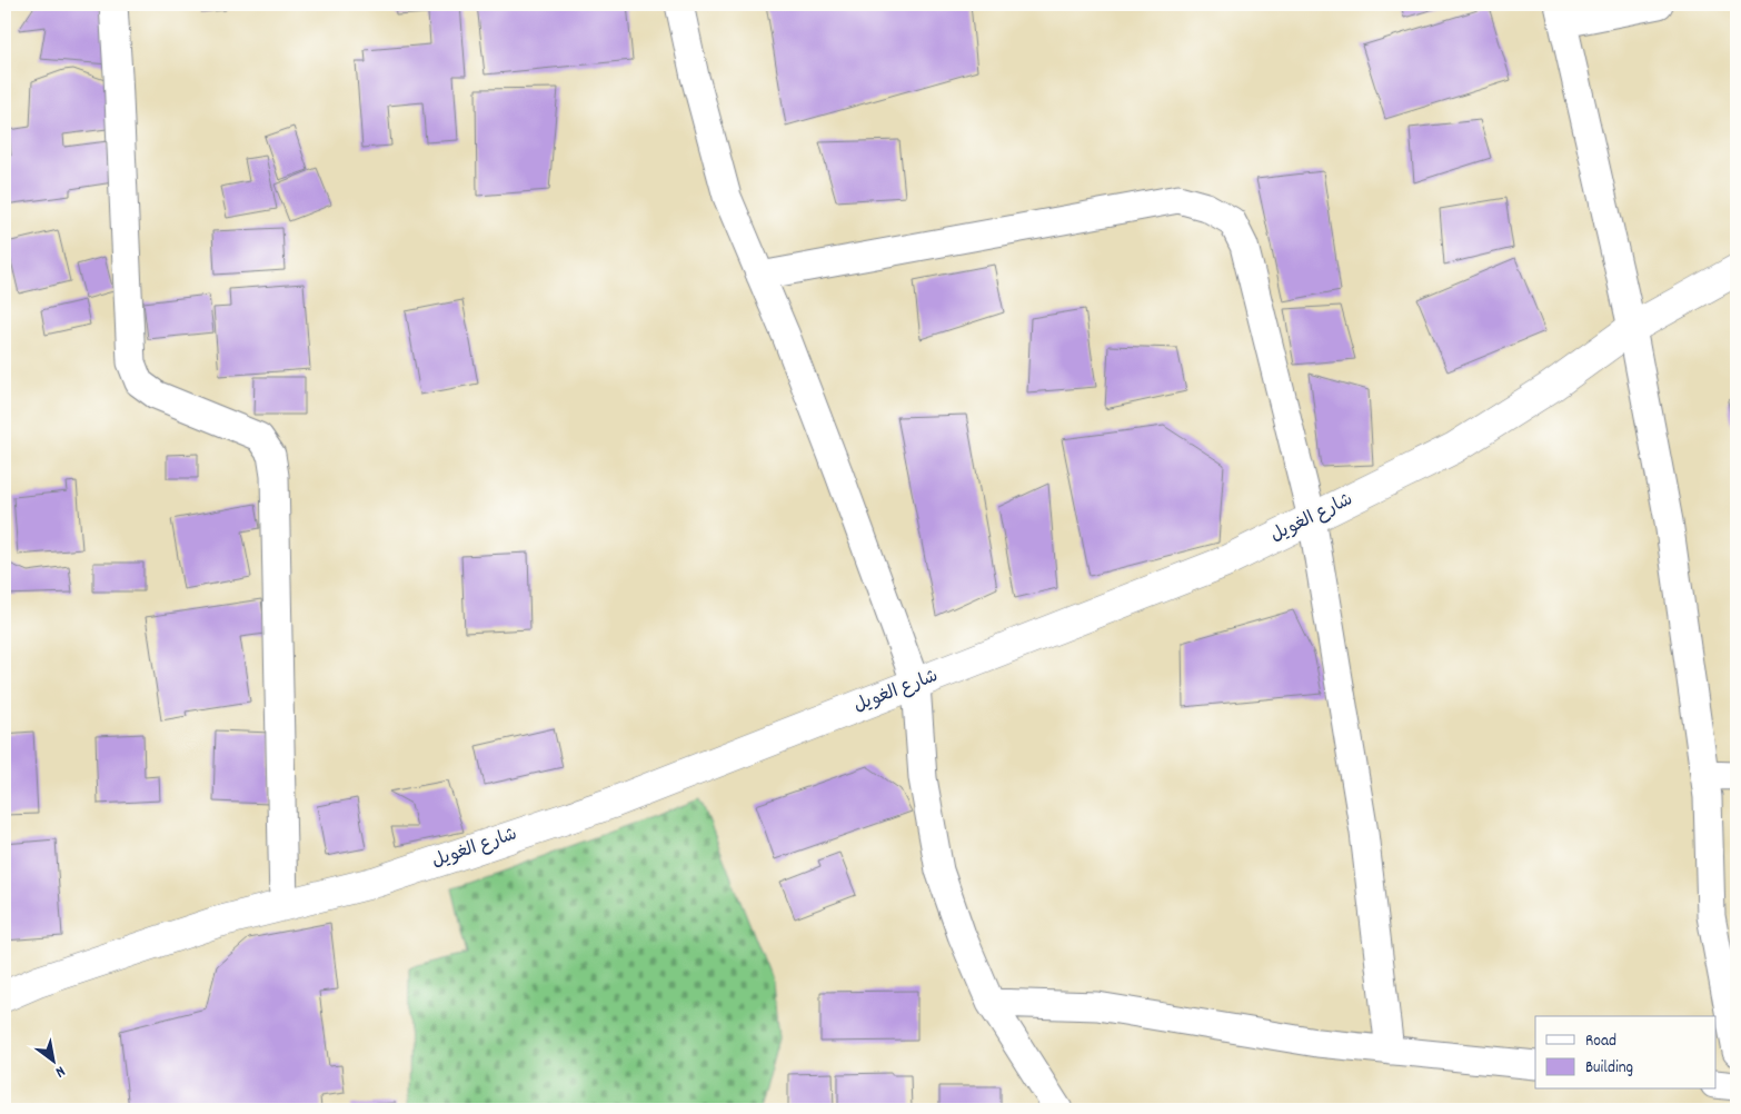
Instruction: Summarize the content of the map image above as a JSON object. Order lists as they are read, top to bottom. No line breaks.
{"streets":{"street":["شارع الغويل"]},"legend":["Road","Building"],"north":"bottom right"}
